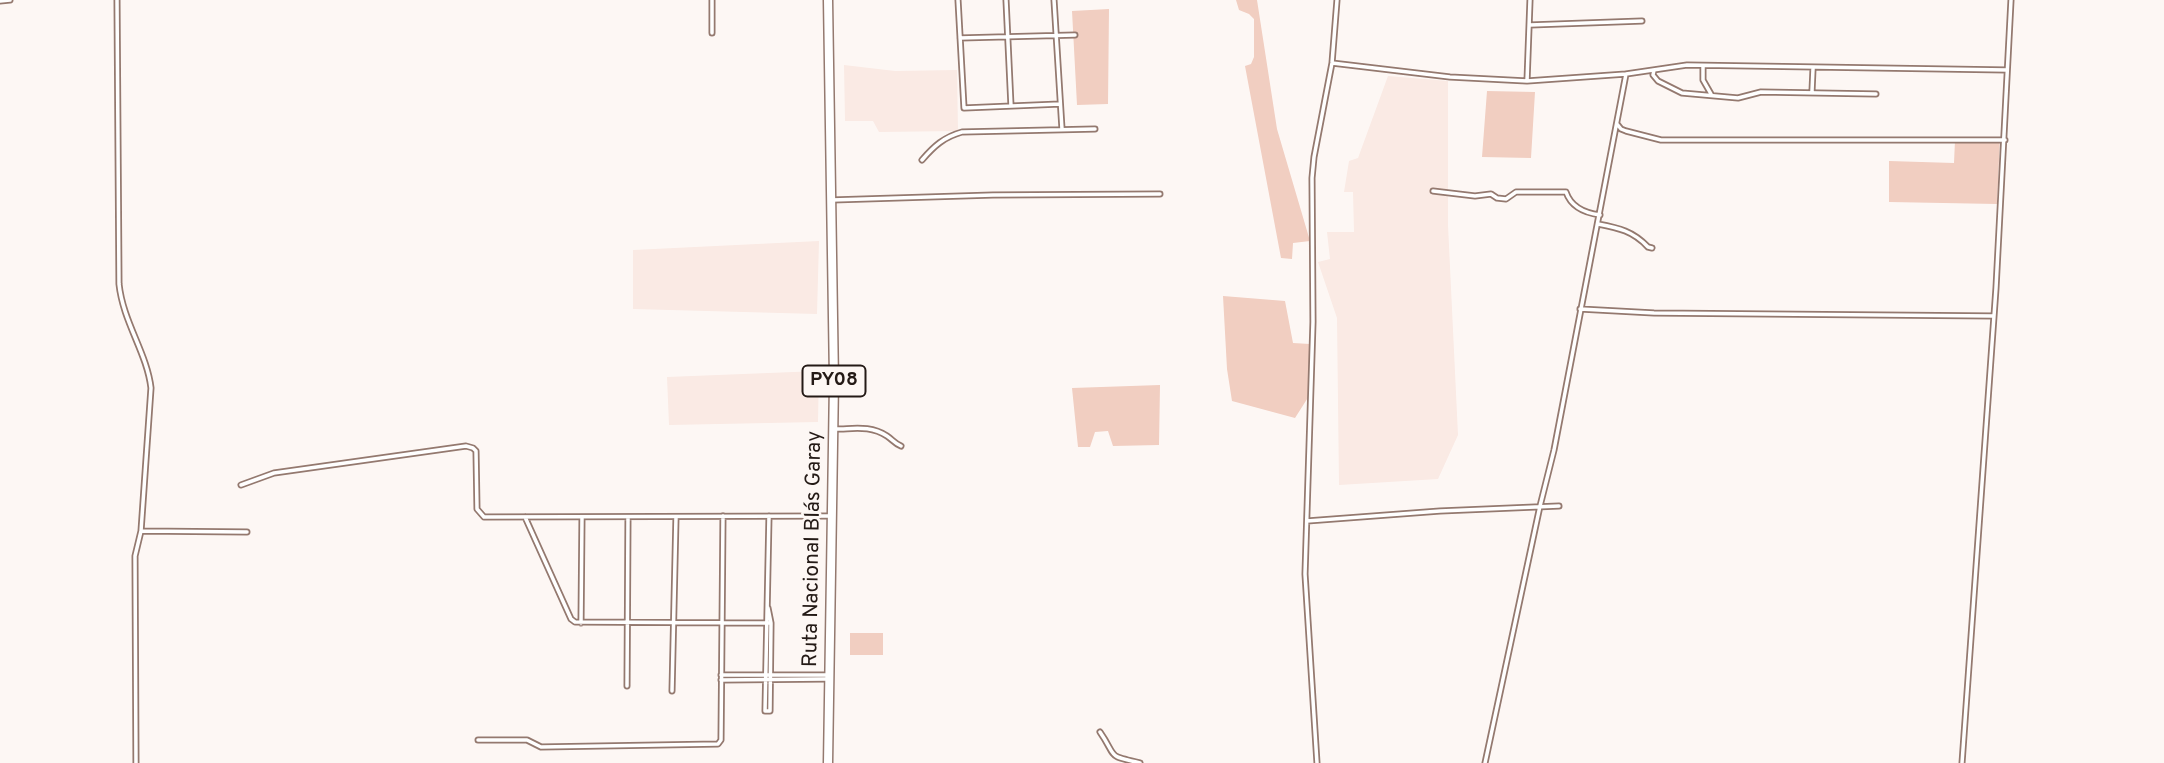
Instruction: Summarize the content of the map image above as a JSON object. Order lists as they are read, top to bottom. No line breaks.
{"streets":{"highway":["PY08","Ruta Nacional Blás Garay"]}}
